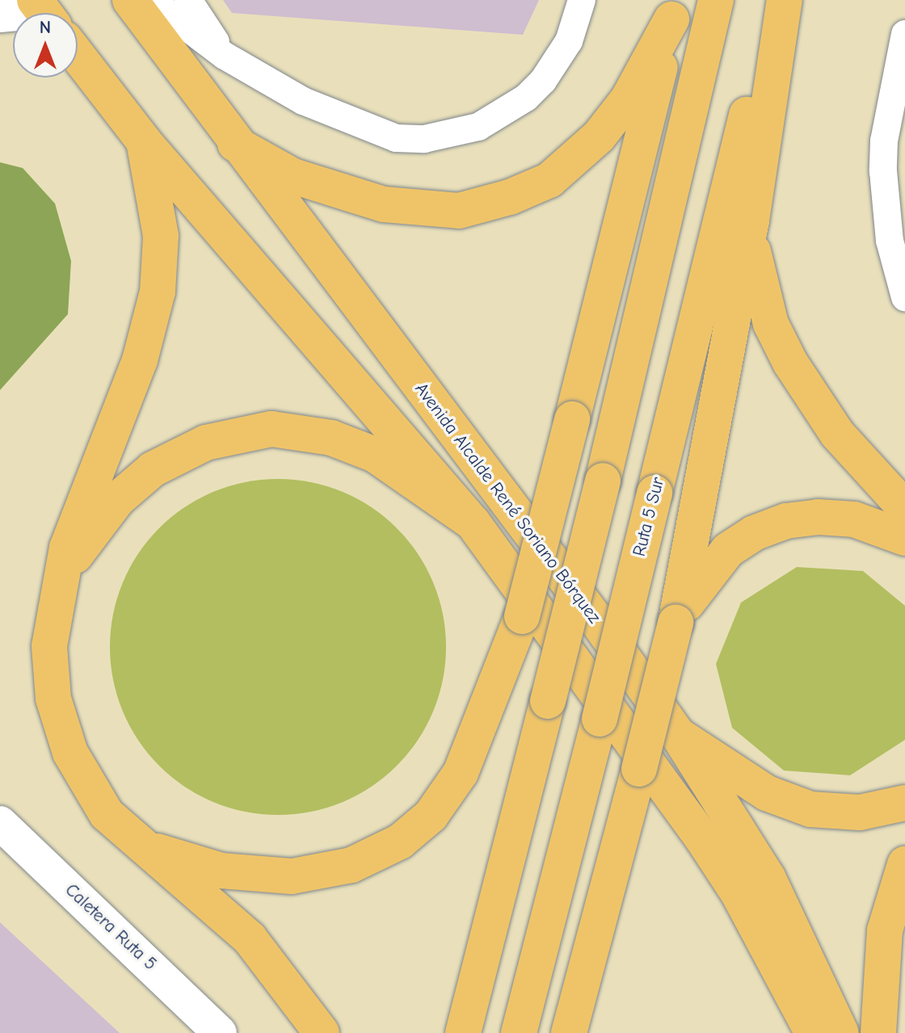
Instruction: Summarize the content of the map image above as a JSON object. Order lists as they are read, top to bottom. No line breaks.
{"streets":{"main road":["Avenida Alcalde René Soriano Bórquez","Ruta 5 Sur"],"street":["Caletera Ruta 5"]},"north":"top"}
